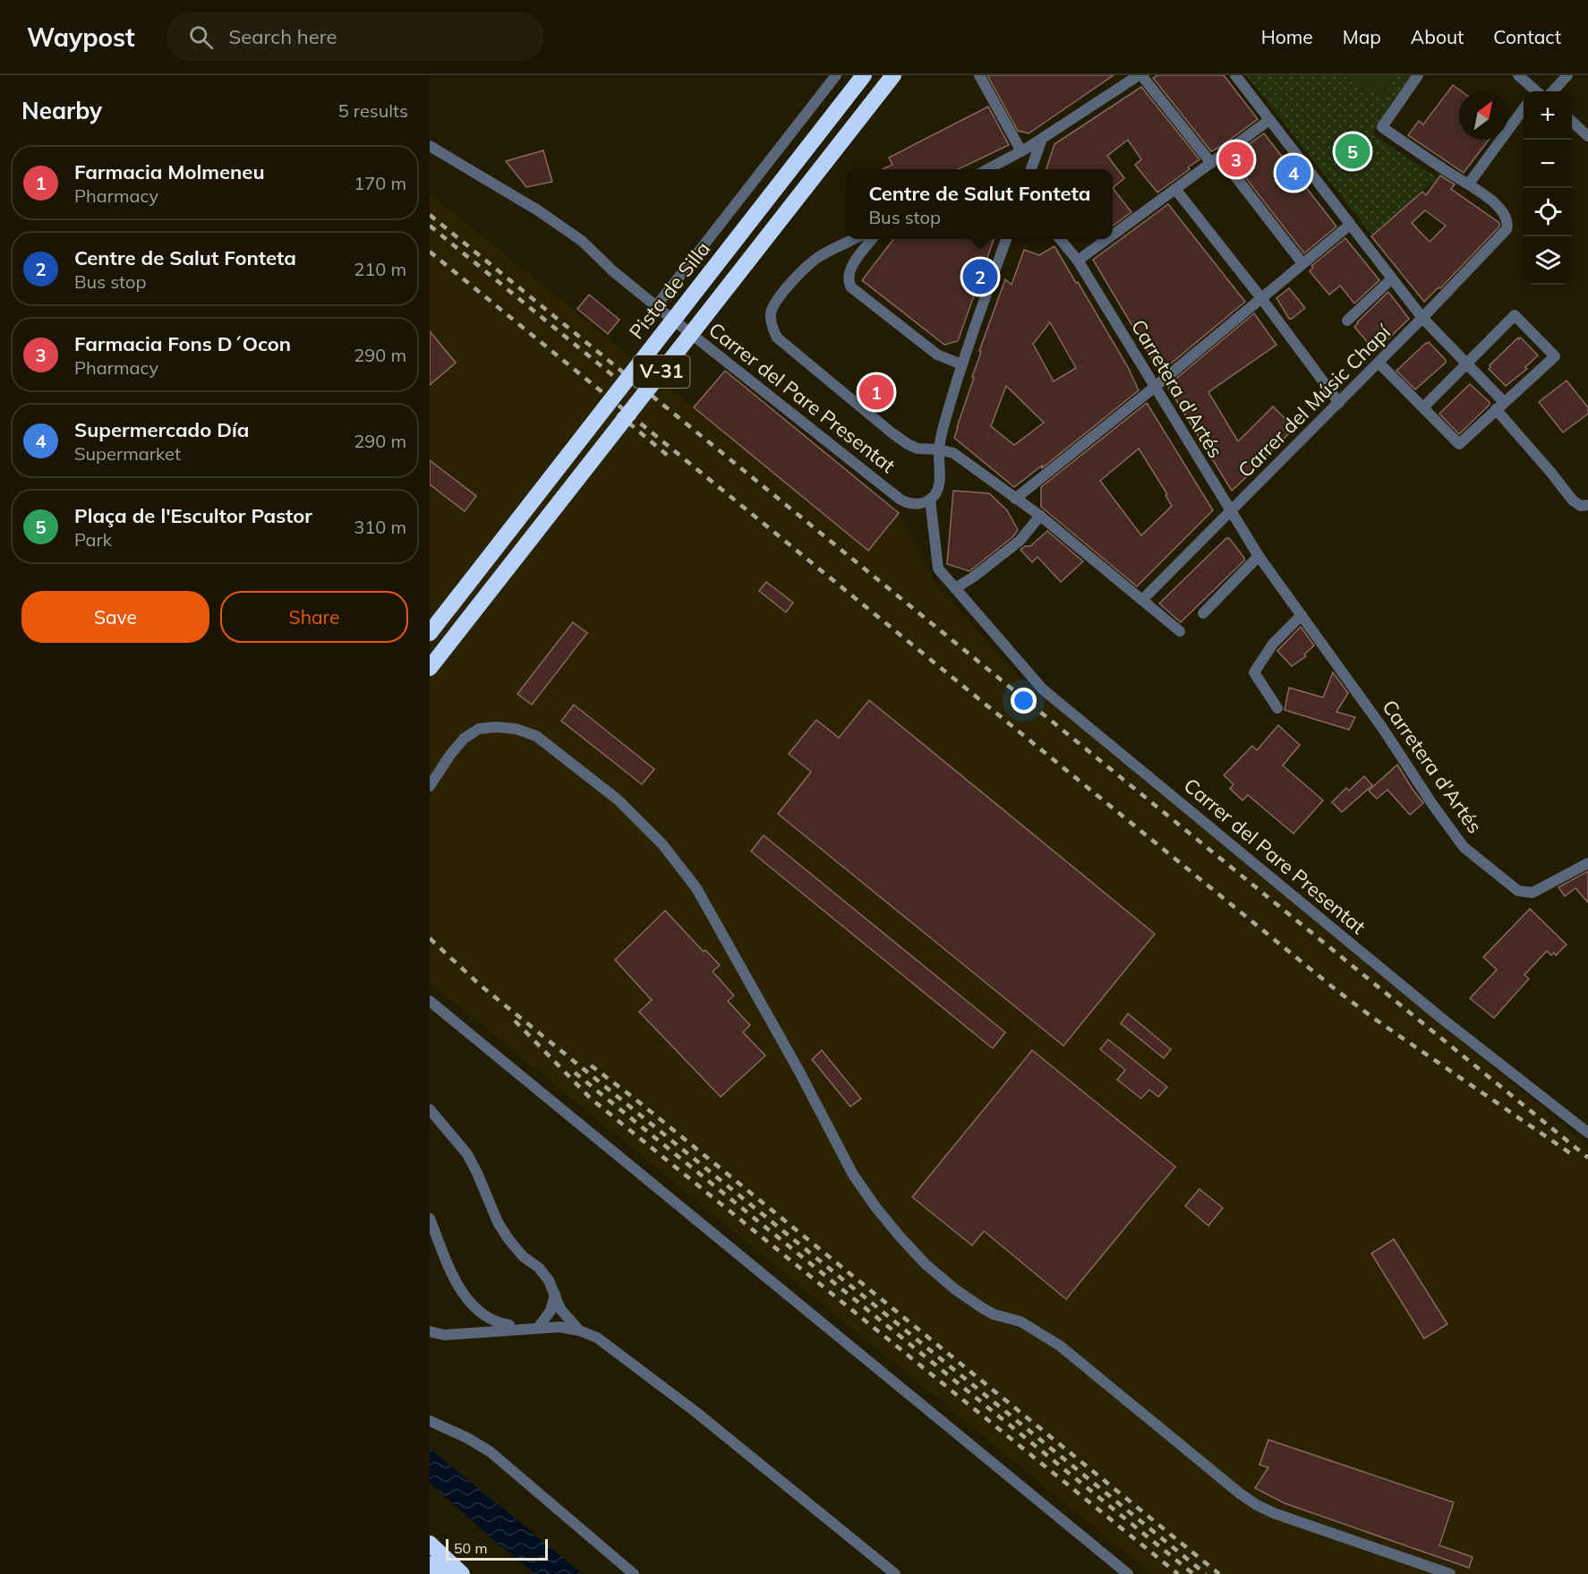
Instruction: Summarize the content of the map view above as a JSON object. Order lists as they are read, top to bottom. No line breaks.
{"streets":{"highway":["Pista de Silla","V-31"],"street":["Carretera d'Artés","Carrer del Pare Presentat","Carrer del Músic Chapí"]},"crossings":[["Carretera d'Artés","Carrer del Músic Chapí"]],"scale_bar":"50 m","north":"top right","page":{"header":"Waypost","search":"Search here","nav":["Home","Map","About","Contact"],"heading":["Nearby","5 results"],"map_buttons":["+","−"],"pins":["5","3","4","2","1"],"list":[{"mark":"1","name":"Farmacia Molmeneu","note":"Pharmacy","value":"170 m"},{"mark":"2","name":"Centre de Salut Fonteta","note":"Bus stop","value":"210 m"},{"mark":"3","name":"Farmacia Fons D´Ocon","note":"Pharmacy","value":"290 m"},{"mark":"4","name":"Supermercado Día","note":"Supermarket","value":"290 m"},{"mark":"5","name":"Plaça de l'Escultor Pastor","note":"Park","value":"310 m"}],"popup":["Centre de Salut Fonteta","Bus stop"],"buttons":["Save","Share"],"scale":"50 m"}}
